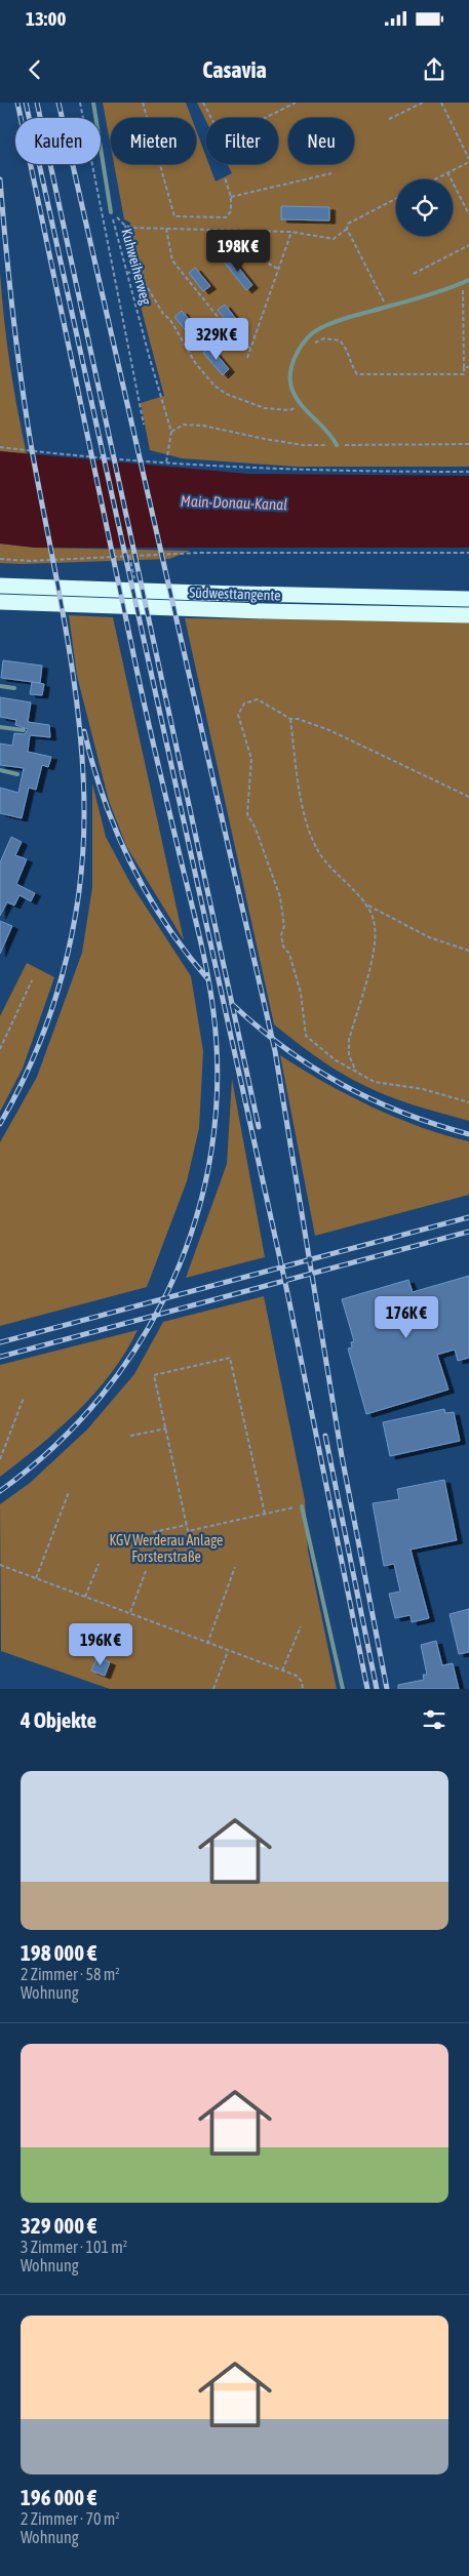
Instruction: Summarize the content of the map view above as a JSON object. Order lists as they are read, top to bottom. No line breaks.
{"streets":{"highway":["Südwesttangente"],"lane":["Kuhweiherweg"]},"water":["Main-Donau-Kanal"],"parks":["KGV Werderau Anlage Forsterstraße"],"page":{"status":"13:00","header":"Casavia","chip":["Kaufen","Mieten","Filter","Neu"],"price":["198K €","329K €","176K €","196K €"],"heading":"4 Objekte","list":[{"name":"198 000 €","note":"2 Zimmer · 58 m² · Wohnung"},{"name":"329 000 €","note":"3 Zimmer · 101 m² · Wohnung"},{"name":"196 000 €","note":"2 Zimmer · 70 m² · Wohnung"}]}}
